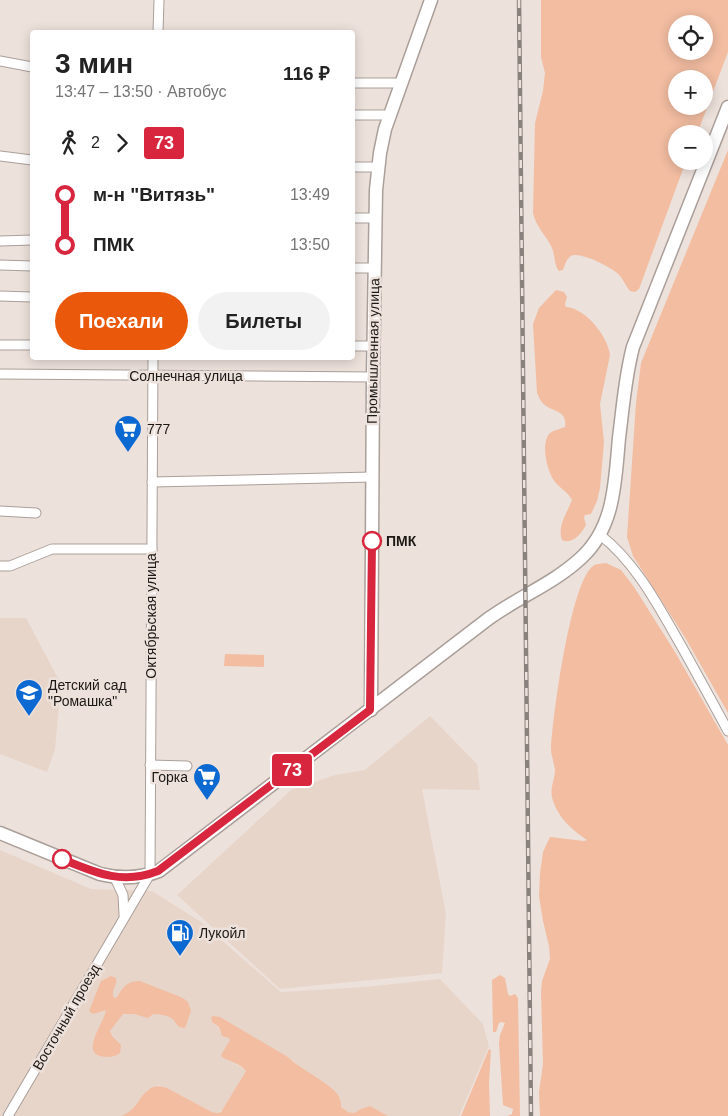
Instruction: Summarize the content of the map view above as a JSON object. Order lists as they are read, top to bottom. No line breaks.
{"streets":{"main road":["Промышленная улица"],"street":["Солнечная улица","Октябрьская улица","Восточный проезд"]},"crossings":[["Промышленная улица","Солнечная улица"],["Солнечная улица","Октябрьская улица"],["Октябрьская улица","Восточный проезд"]],"places":{"supermarket":["777","Горка"],"other":["ПМК"],"school or university":["Детский сад \"Ромашка\""],"fuel station":["Лукойл"]},"lines":["bus line 73"],"page":{"on_map":"73","map_buttons":["+","−"],"heading":["3 мин","13:47 – 13:50 · Автобус","116 ₽"],"legs":["2","73"],"list":[{"name":"м-н \"Витязь\"","value":"13:49"},{"name":"ПМК","value":"13:50"}],"buttons":["Поехали","Билеты"]}}
